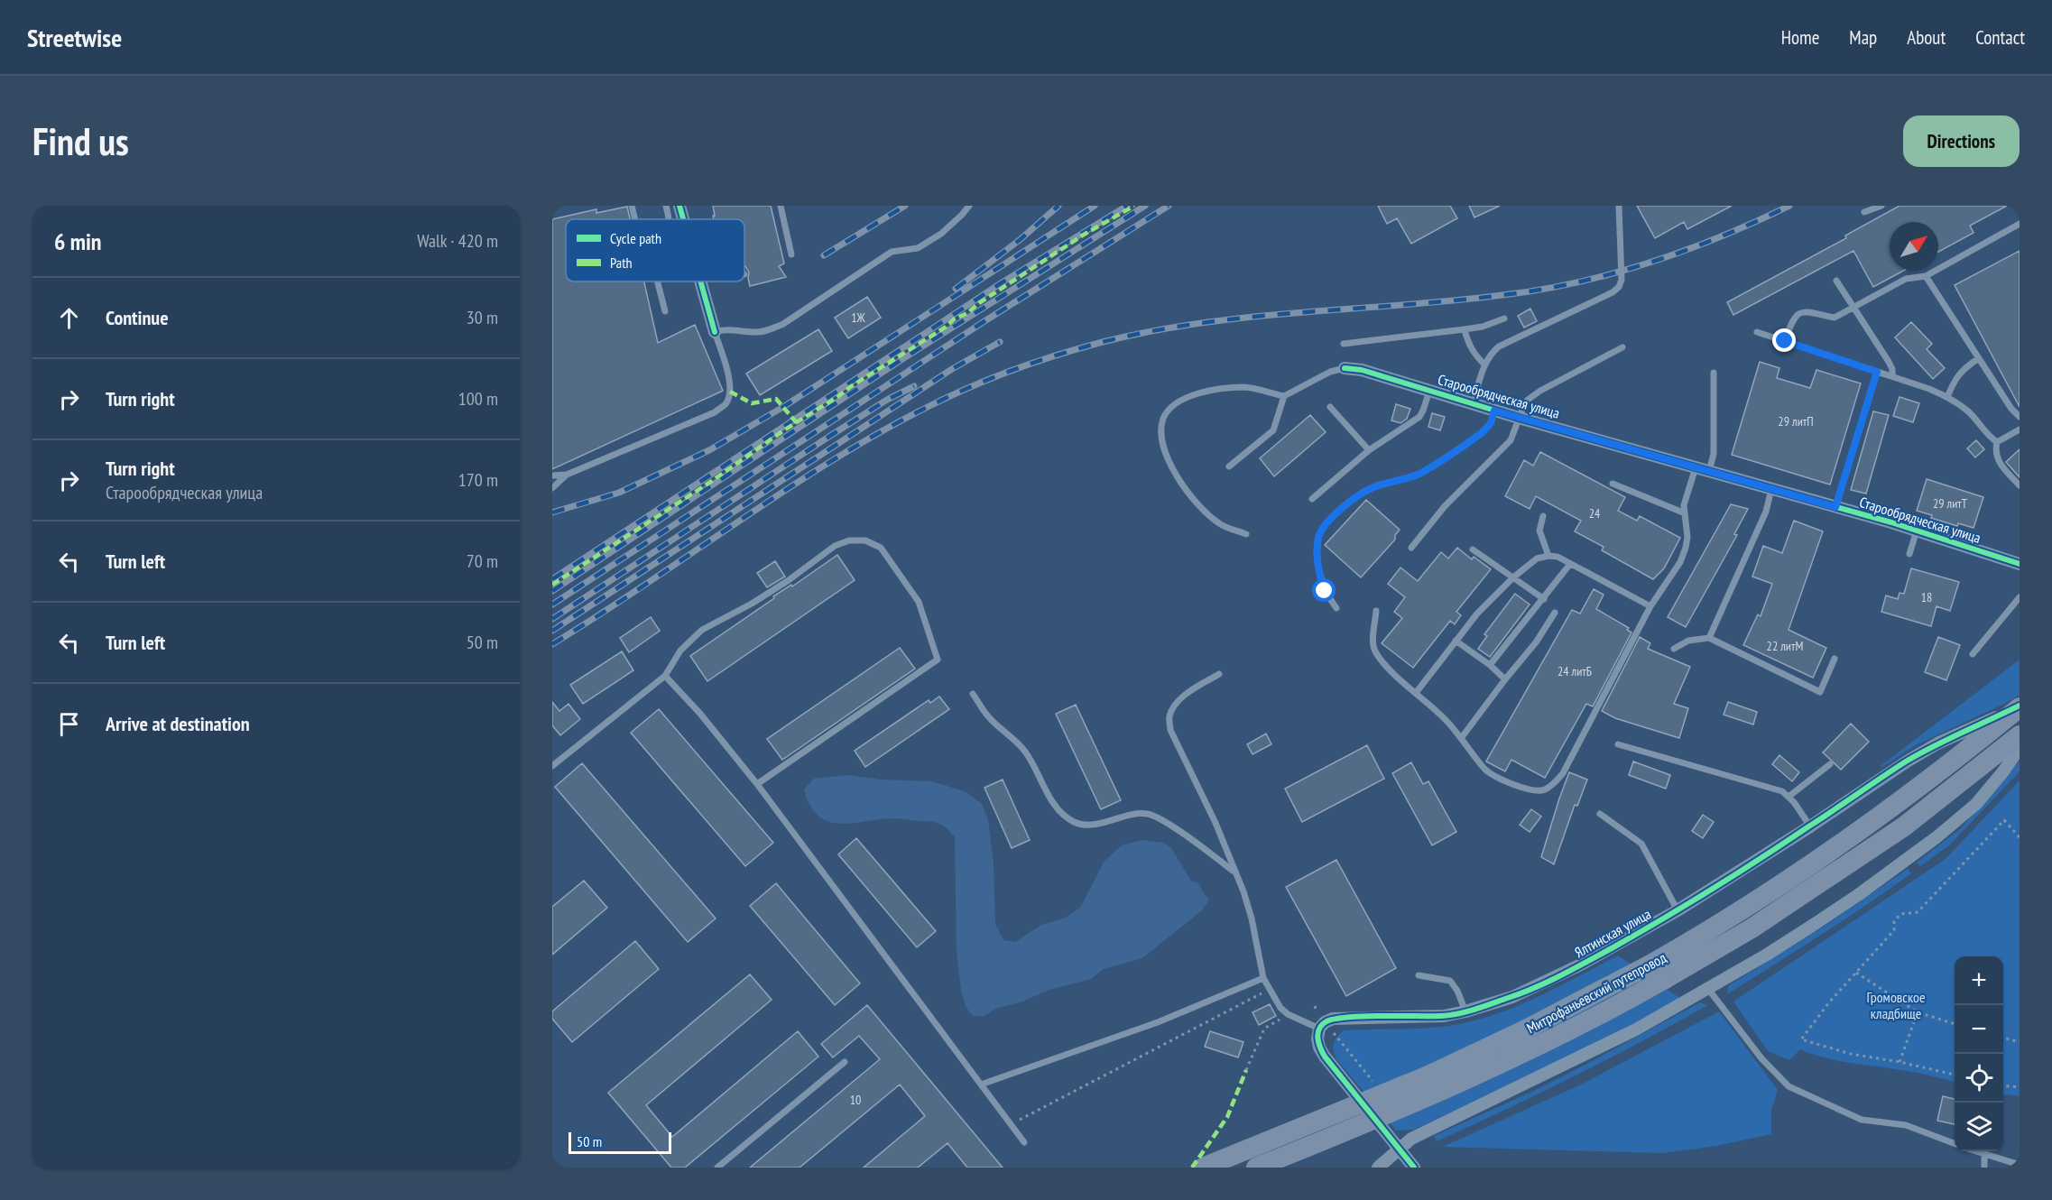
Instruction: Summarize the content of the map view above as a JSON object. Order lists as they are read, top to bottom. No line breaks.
{"streets":{"main road":["Митрофаньевский путепровод"],"street":["Старообрядческая улица","Ялтинская улица"]},"crossings":[["Ялтинская улица","Митрофаньевский путепровод"]],"parks":["Громовское кладбище"],"house_numbers":["1Ж","29 литП","29 литТ","24","18","22 литМ","24 литБ","10"],"legend":["Cycle path","Path"],"scale_bar":"50 m","north":"top right","page":{"header":"Streetwise","nav":["Home","Map","About","Contact"],"buttons":"Directions","title":"Find us","heading":["6 min","Walk · 420 m"],"list":[["Continue","30 m"],["Turn right","100 m"],["Turn right","Старообрядческая улица","170 m"],["Turn left","70 m"],["Turn left","50 m"],"Arrive at destination"],"map_buttons":["+","−"],"scale":"50 m"}}
